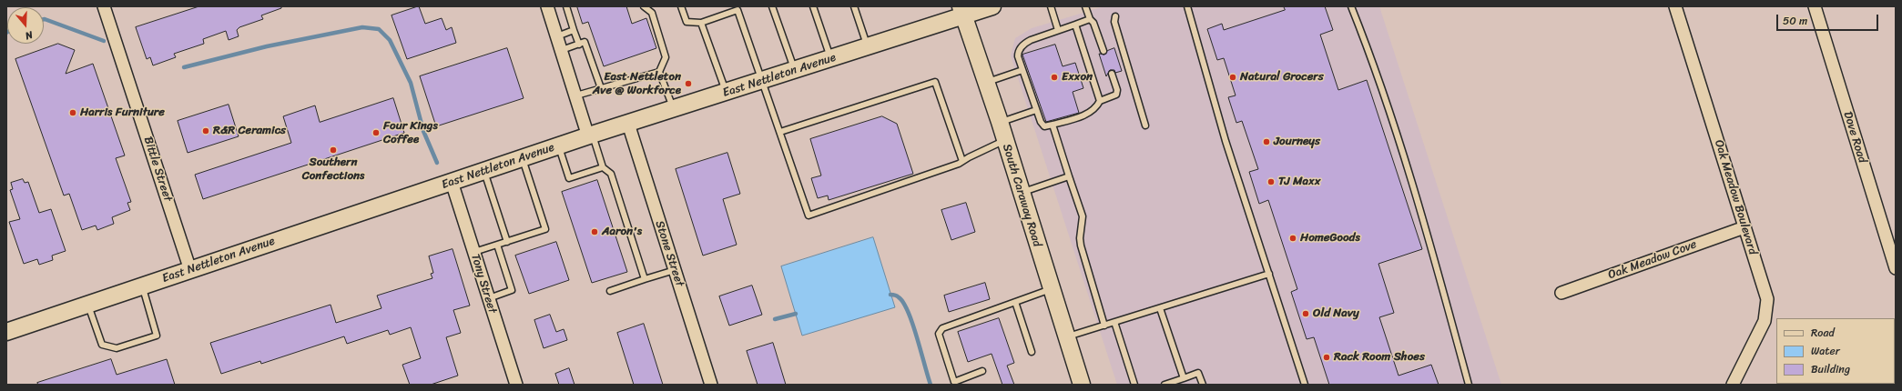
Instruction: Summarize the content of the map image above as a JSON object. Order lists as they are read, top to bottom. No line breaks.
{"streets":{"main road":["East Nettleton Avenue","South Caraway Road"],"street":["Dove Road","Bittle Street","Oak Meadow Boulevard","Stone Street","Oak Meadow Cove","Tony Street"]},"crossings":[["East Nettleton Avenue","Bittle Street"],["East Nettleton Avenue","South Caraway Road"],["East Nettleton Avenue","Stone Street"],["East Nettleton Avenue","Tony Street"],["Oak Meadow Boulevard","Oak Meadow Cove"]],"places":["Exxon","Natural Grocers","East Nettleton Ave @ Workforce","Harris Furniture","R&R Ceramics","Four Kings Coffee","Journeys","Southern Confections","TJ Maxx","Aaron's","HomeGoods","Old Navy","Rack Room Shoes"],"legend":["Road","Water","Building"],"scale_bar":"50 m","north":"bottom"}
